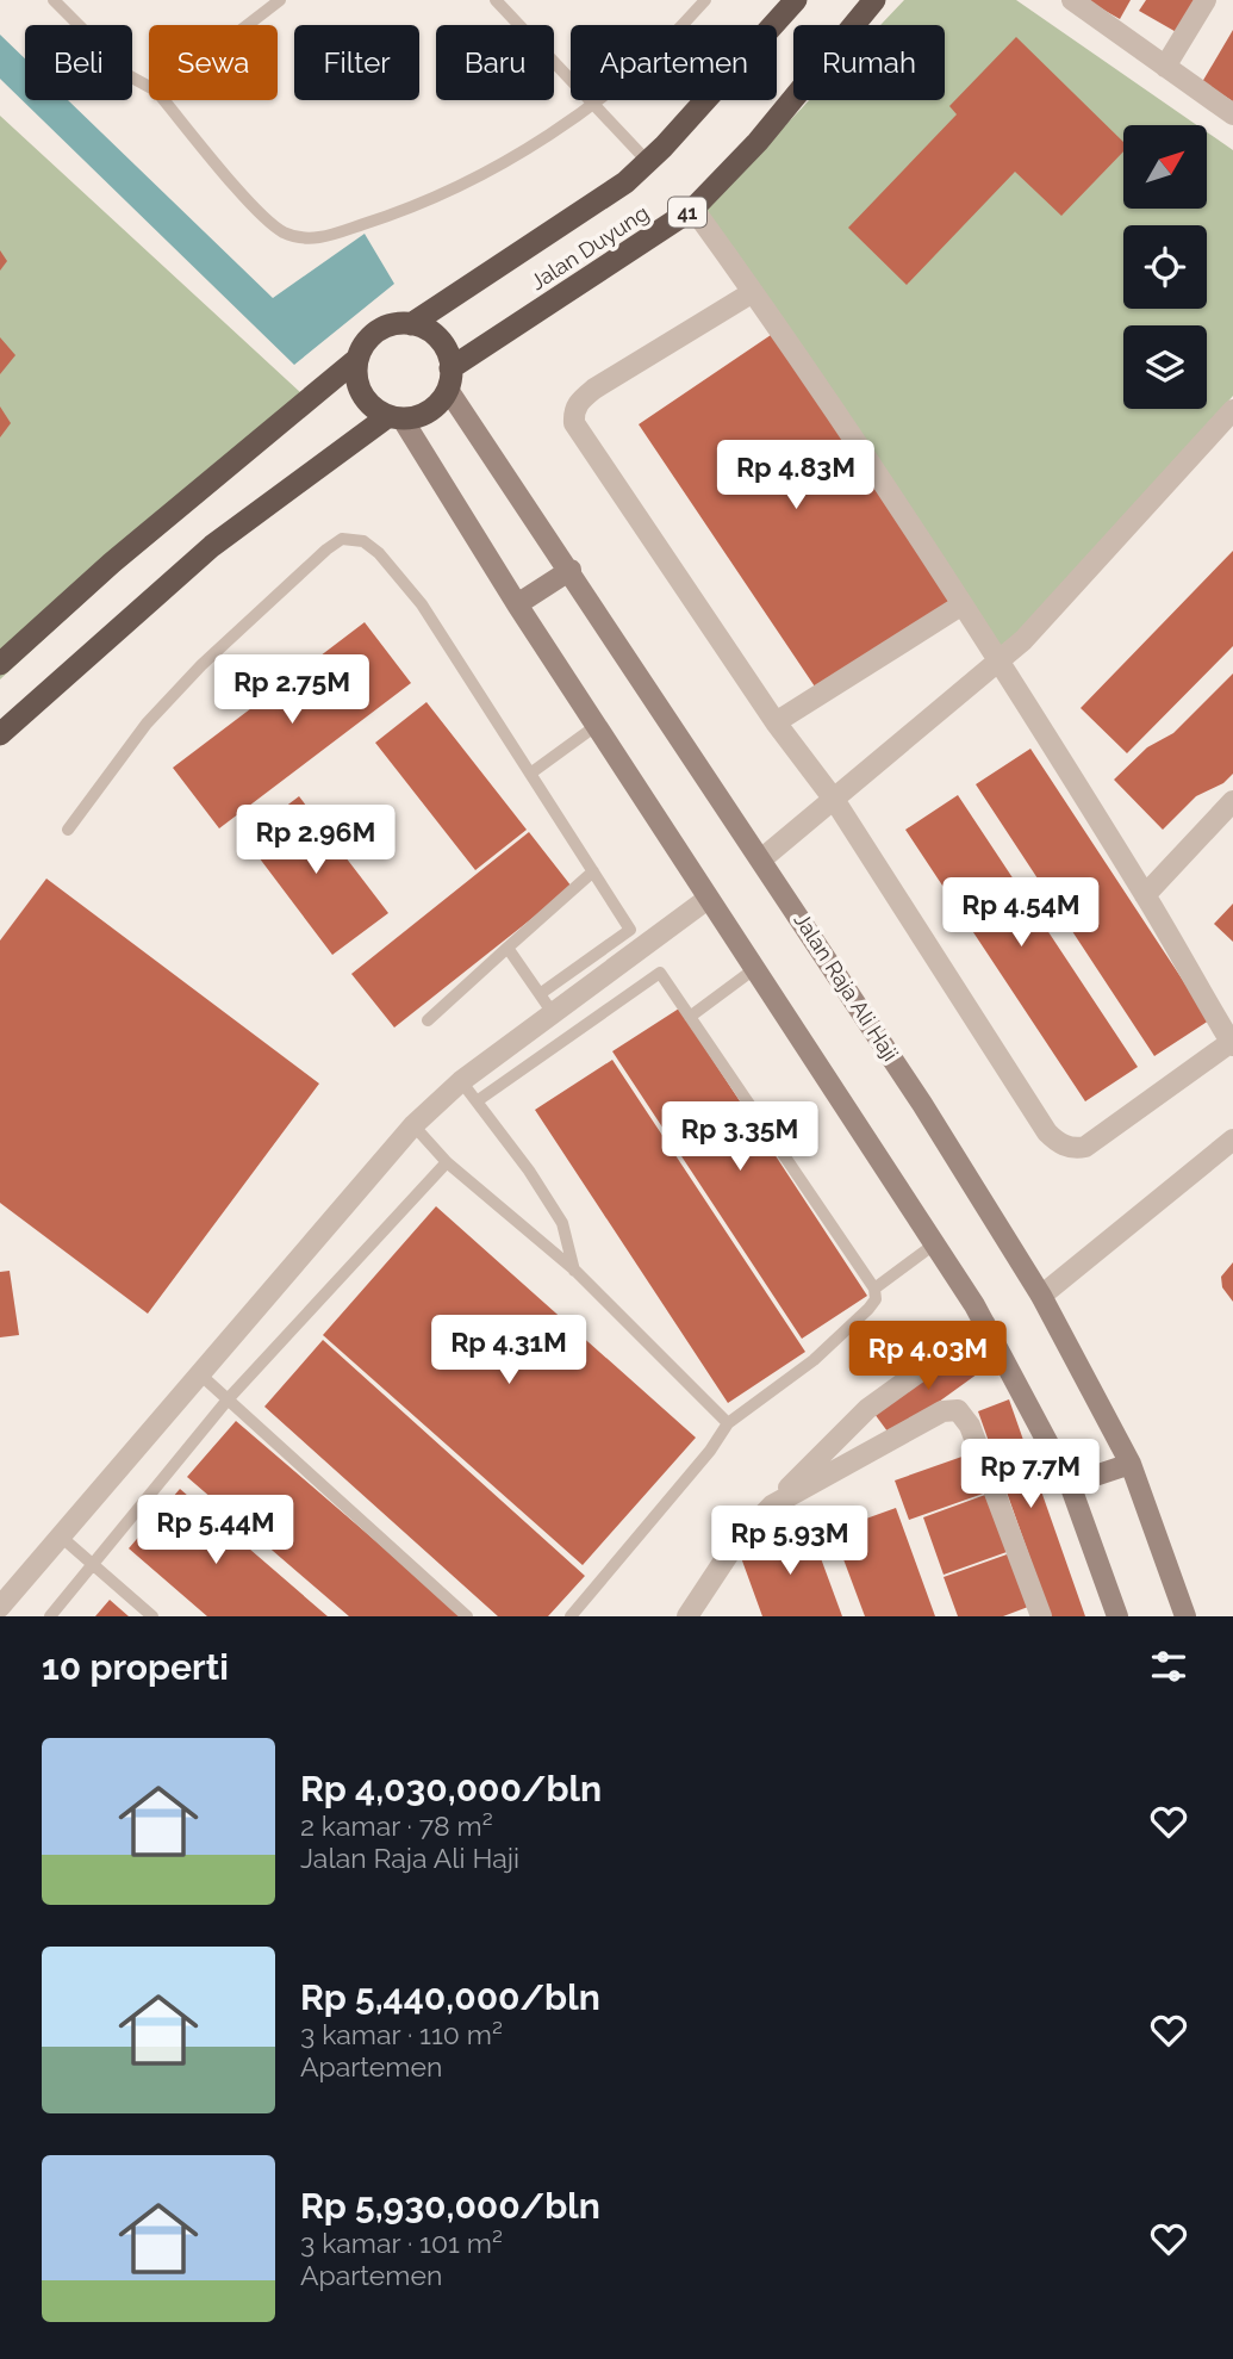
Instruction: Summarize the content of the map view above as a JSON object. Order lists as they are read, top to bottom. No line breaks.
{"streets":{"highway":["41","Jalan Duyung"],"main road":["Jalan Raja Ali Haji"]},"crossings":[["41","Jalan Duyung"],["41","Jalan Raja Ali Haji"],["Jalan Duyung","Jalan Raja Ali Haji"]],"north":"top right","page":{"chip":["Beli","Sewa","Filter","Baru","Apartemen","Rumah"],"price":["Rp 4.83M","Rp 2.75M","Rp 2.96M","Rp 4.54M","Rp 3.35M","Rp 4.31M","Rp 4.03M","Rp 7.7M","Rp 5.44M","Rp 5.93M"],"heading":"10 properti","list":[{"name":"Rp 4,030,000/bln","note":"2 kamar · 78 m² · Jalan Raja Ali Haji"},{"name":"Rp 5,440,000/bln","note":"3 kamar · 110 m² · Apartemen"},{"name":"Rp 5,930,000/bln","note":"3 kamar · 101 m² · Apartemen"}]}}
